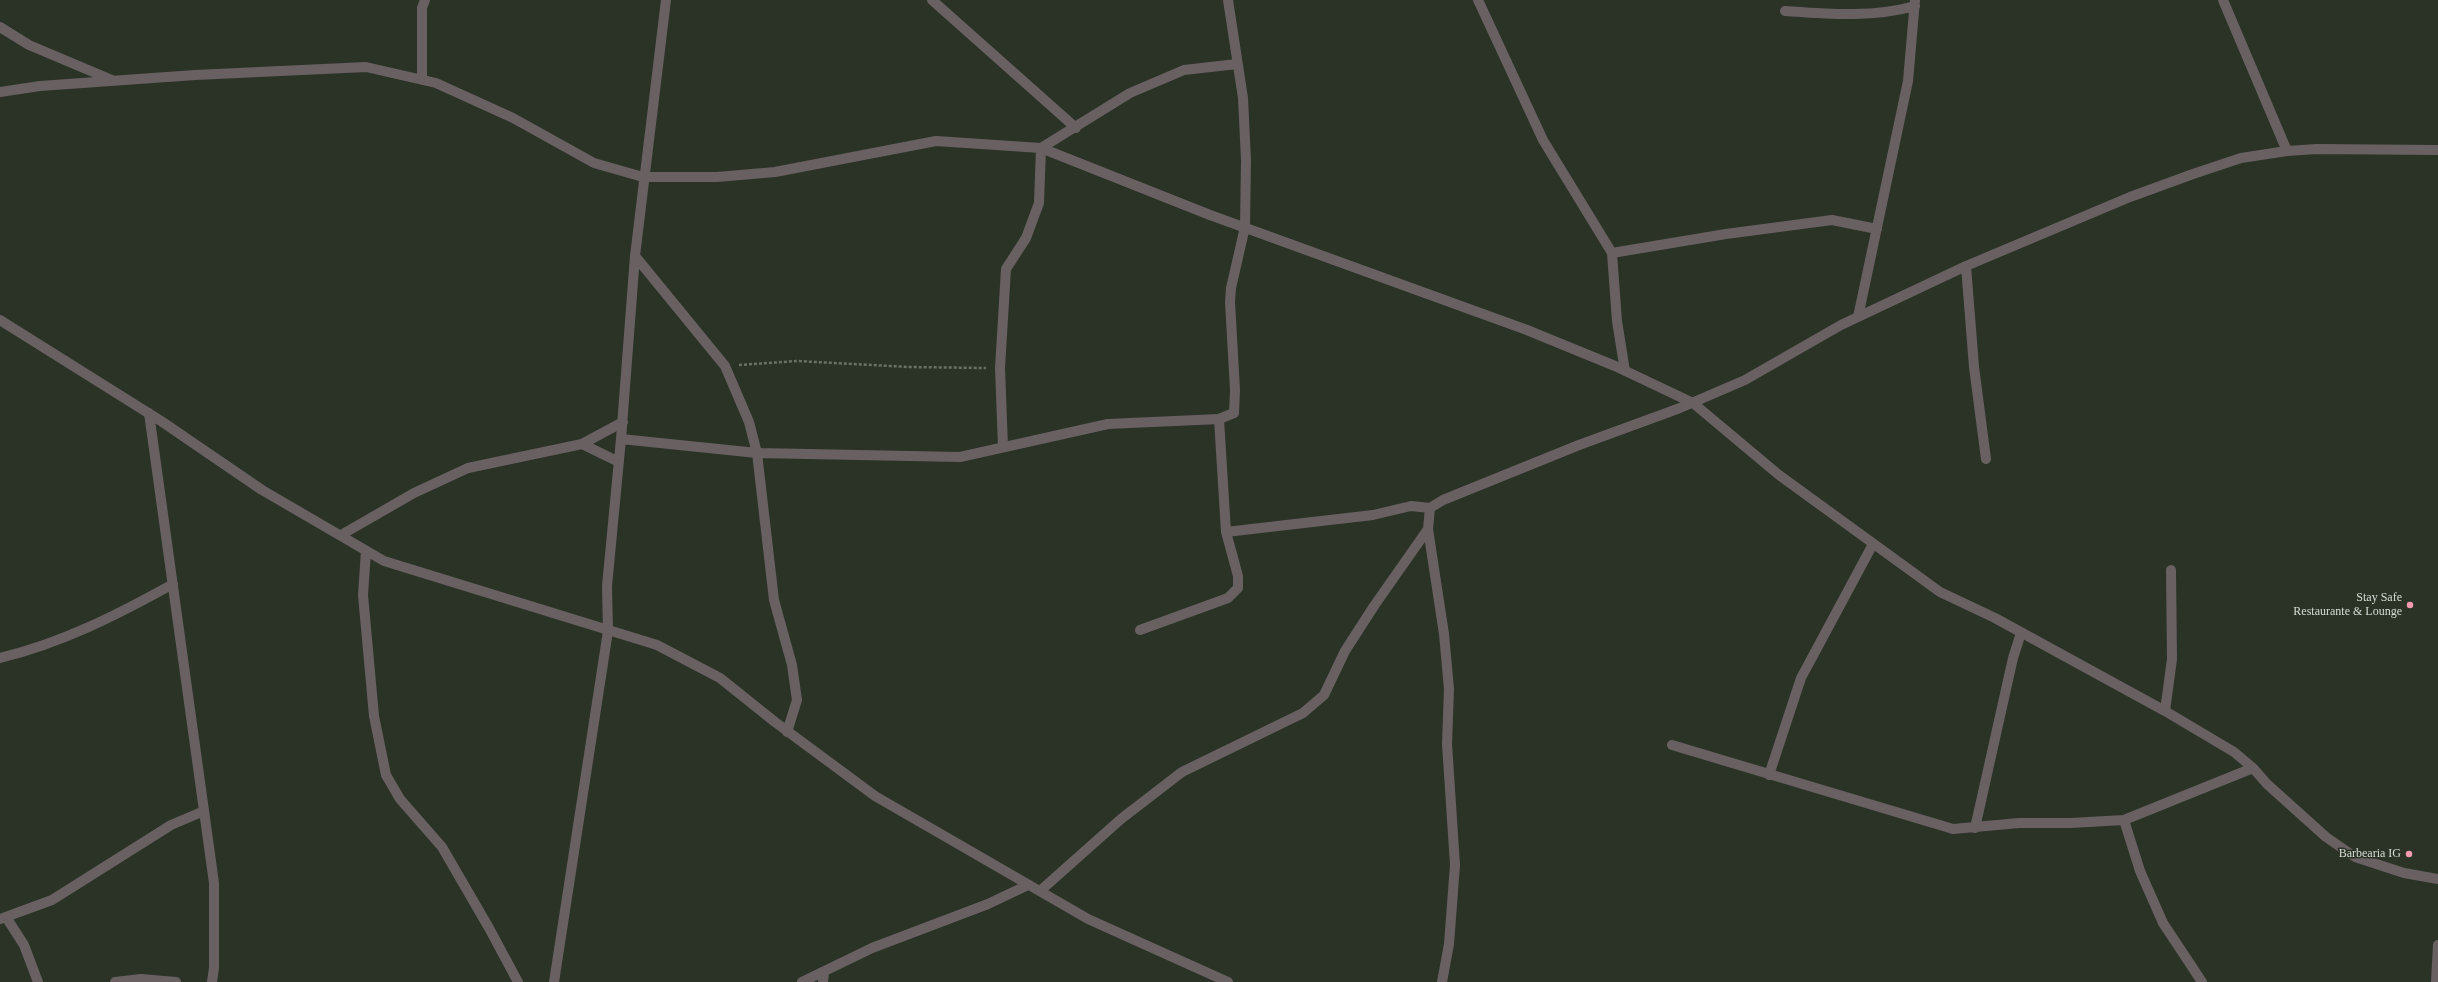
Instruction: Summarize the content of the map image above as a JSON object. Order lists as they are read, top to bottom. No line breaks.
{"places":["Stay Safe Restaurante & Lounge","Barbearia IG"]}
